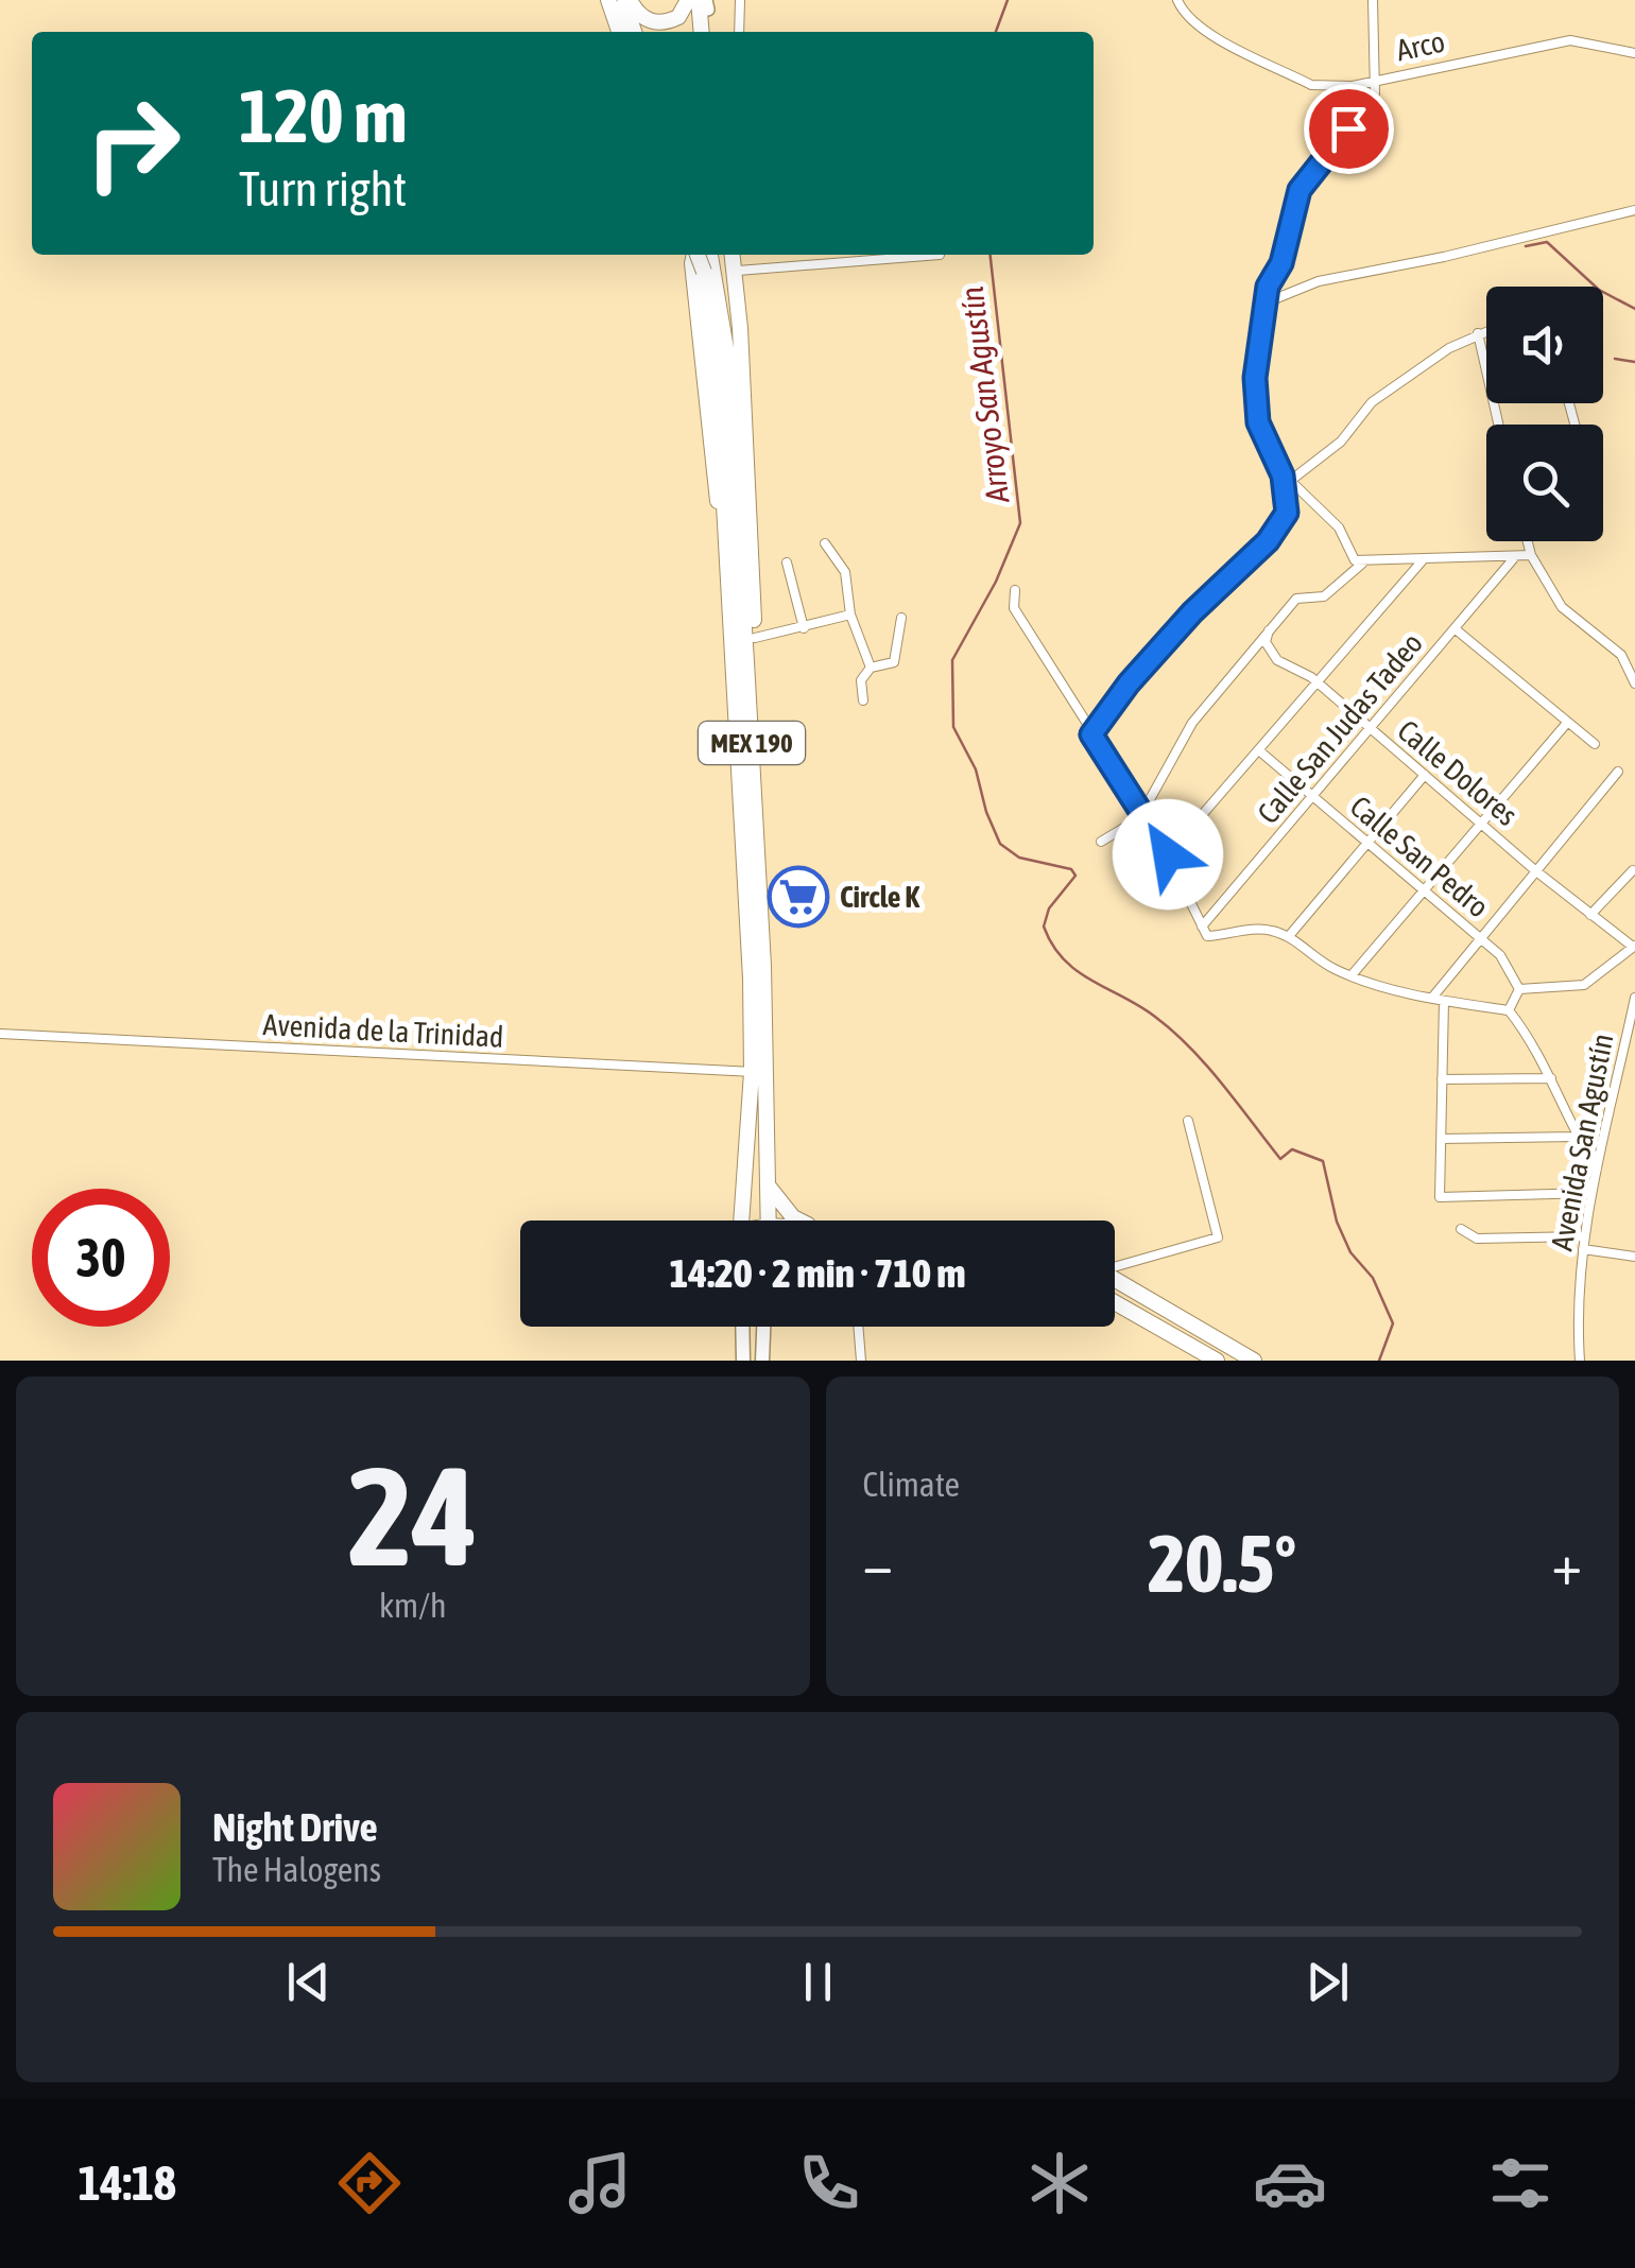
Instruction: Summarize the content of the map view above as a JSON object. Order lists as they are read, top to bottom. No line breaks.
{"streets":{"highway":["MEX 190"],"street":["Arco","Calle San Judas Tadeo","Calle Dolores","Calle San Pedro","Avenida de la Trinidad","Avenida San Agustín"]},"crossings":[["Calle San Judas Tadeo","Calle Dolores"],["Calle San Judas Tadeo","Calle San Pedro"],["MEX 190","Avenida de la Trinidad"]],"water":["Arroyo San Agustín"],"places":{"supermarket":["Circle K"]},"page":{"turn":["120 m","Turn right"],"limit":"30","trip":"14:20 · 2 min · 710 m","tile":[["24","km/h"],"Climate"],"heat":["−","20.5°","+"],"song":["Night Drive","The Halogens"],"tabs":"14:18"}}
